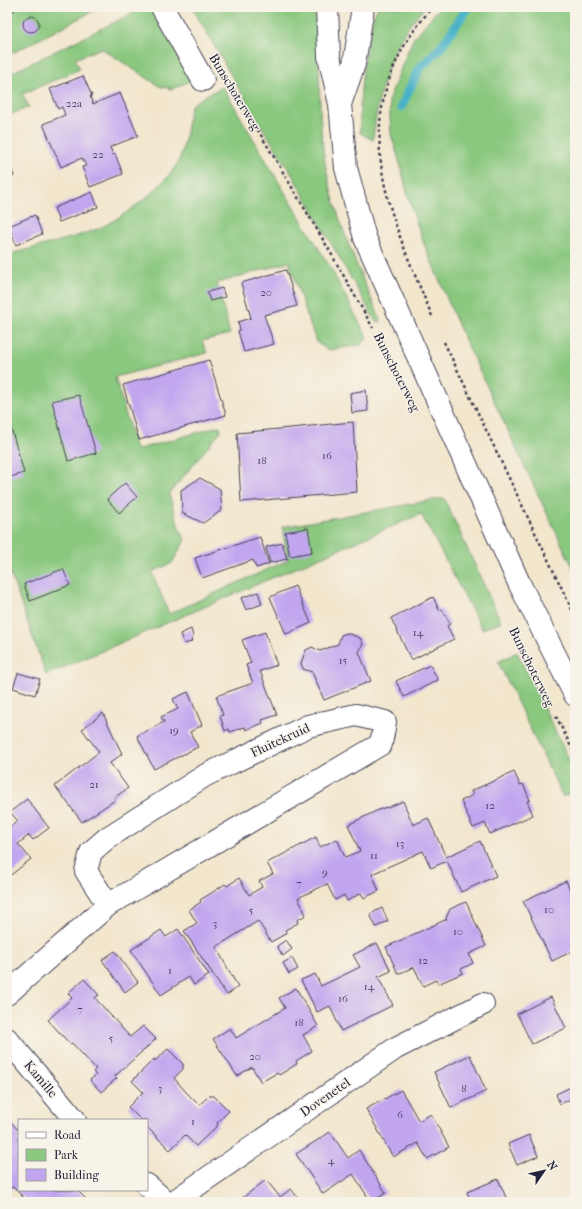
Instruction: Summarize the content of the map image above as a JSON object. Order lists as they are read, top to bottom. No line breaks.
{"streets":{"street":["Bunschoterweg","Fluitekruid","Kamille","Dovenetel"]},"house_numbers":["22a","22","20","16","18","14","15","19","21","12","13","11","9","7","10","5","3","10","12","1","14","16","7","18","5","20","3","8","6","1","4"],"legend":["Road","Park","Building"],"north":"top right"}
